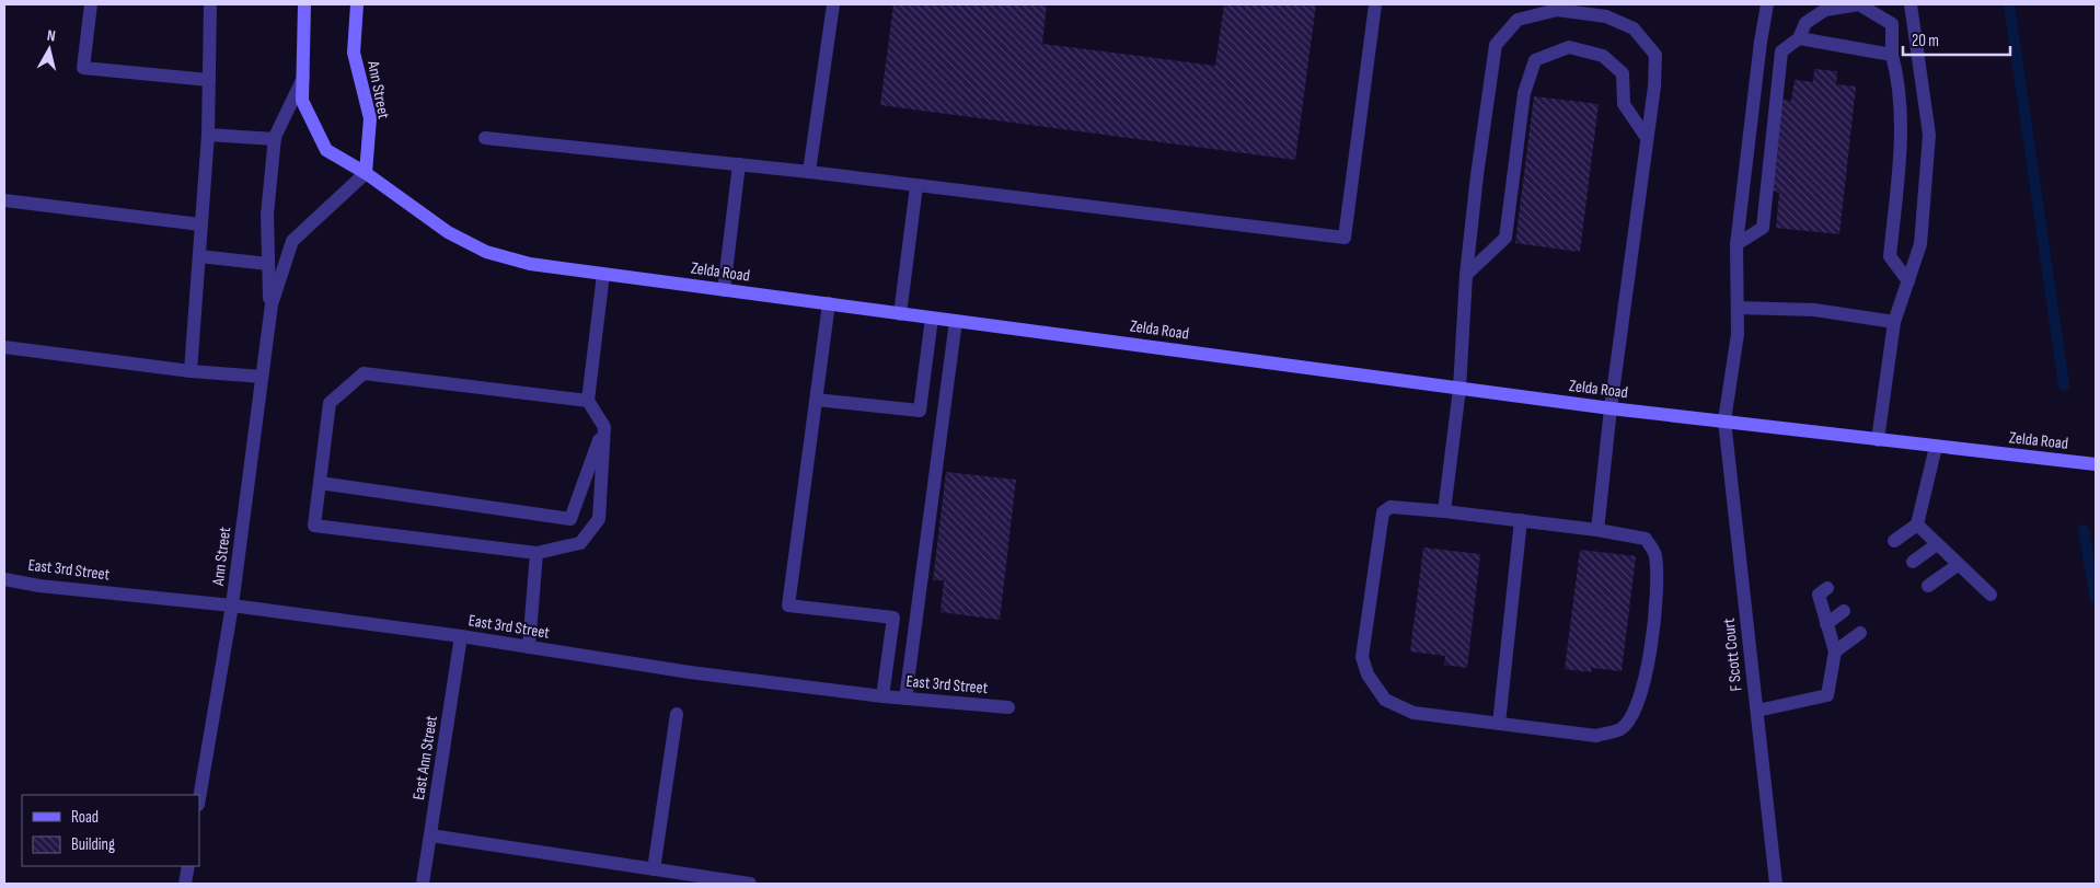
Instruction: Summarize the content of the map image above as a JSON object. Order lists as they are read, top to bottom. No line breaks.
{"streets":{"main road":["Ann Street","Zelda Road"],"street":["East 3rd Street","F Scott Court","East Ann Street"]},"crossings":[["Ann Street","Zelda Road"],["Ann Street","East 3rd Street"],["Zelda Road","F Scott Court"],["East 3rd Street","East Ann Street"]],"legend":["Road","Building"],"scale_bar":"20 m","north":"top"}
